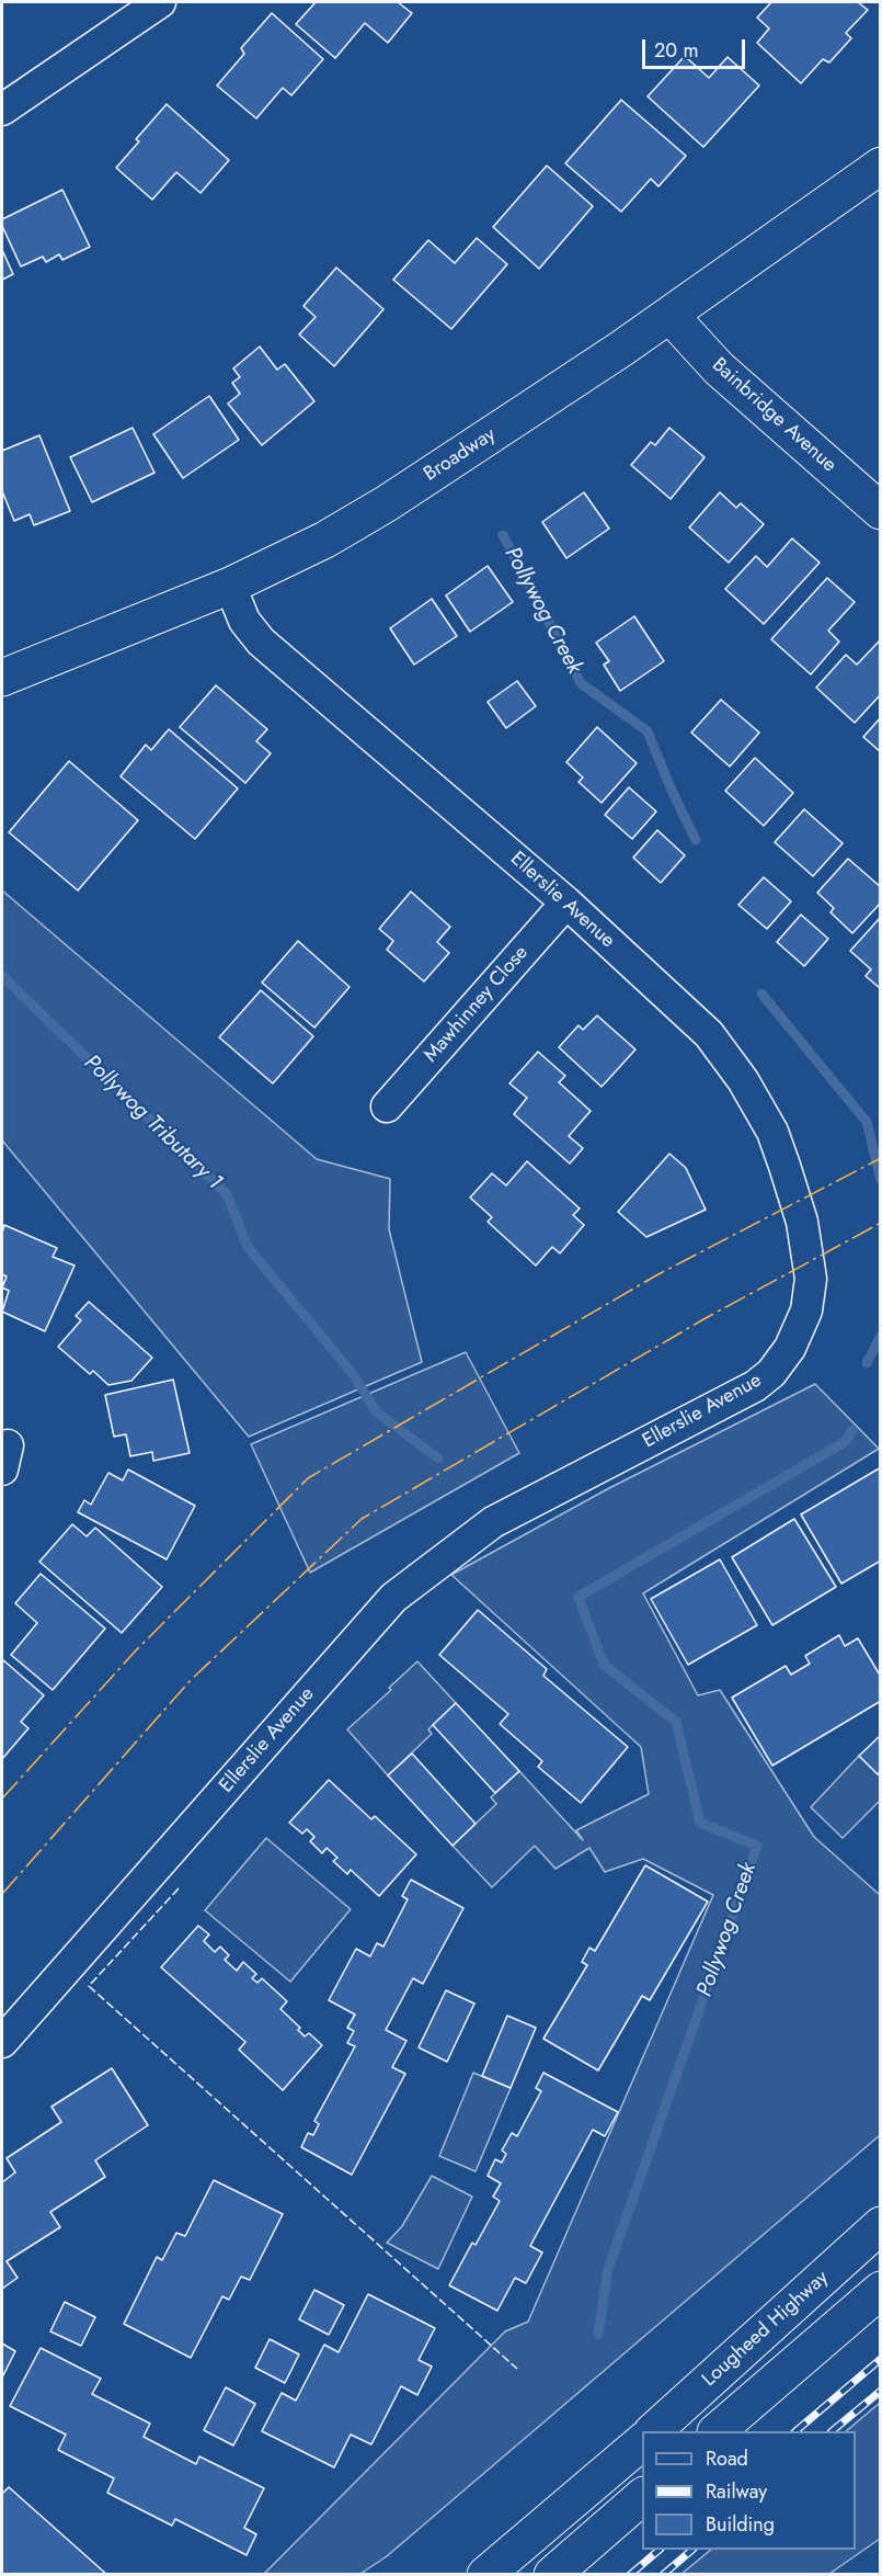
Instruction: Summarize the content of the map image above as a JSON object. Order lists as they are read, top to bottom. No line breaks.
{"streets":{"street":["Bainbridge Avenue","Broadway","Ellerslie Avenue","Mawhinney Close","Lougheed Highway"]},"crossings":[["Bainbridge Avenue","Broadway"],["Broadway","Ellerslie Avenue"],["Ellerslie Avenue","Mawhinney Close"]],"water":["Pollywog Creek","Pollywog Tributary 1"],"legend":["Road","Railway","Building"],"scale_bar":"20 m"}
